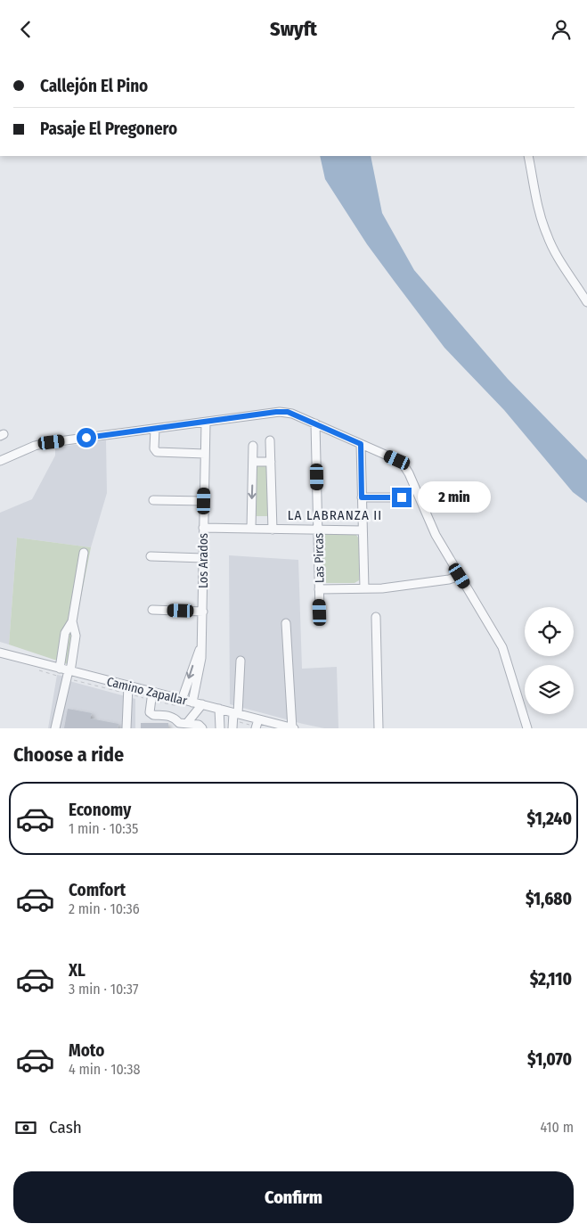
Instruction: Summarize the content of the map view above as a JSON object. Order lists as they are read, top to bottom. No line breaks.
{"streets":{"street":["Las Pircas","Los Arados","Camino Zapallar"]},"crossings":[["Los Arados","Camino Zapallar"]],"districts":["LA LABRANZA II"],"page":{"header":"Swyft","banner":["Callejón El Pino","Pasaje El Pregonero"],"bubble":"2 min","heading":"Choose a ride","list":[{"name":"Economy","note":"1 min · 10:35","value":"$1,240"},{"name":"Comfort","note":"2 min · 10:36","value":"$1,680"},{"name":"XL","note":"3 min · 10:37","value":"$2,110"},{"name":"Moto","note":"4 min · 10:38","value":"$1,070"}],"pay":["Cash","410 m"],"buttons":"Confirm"}}
